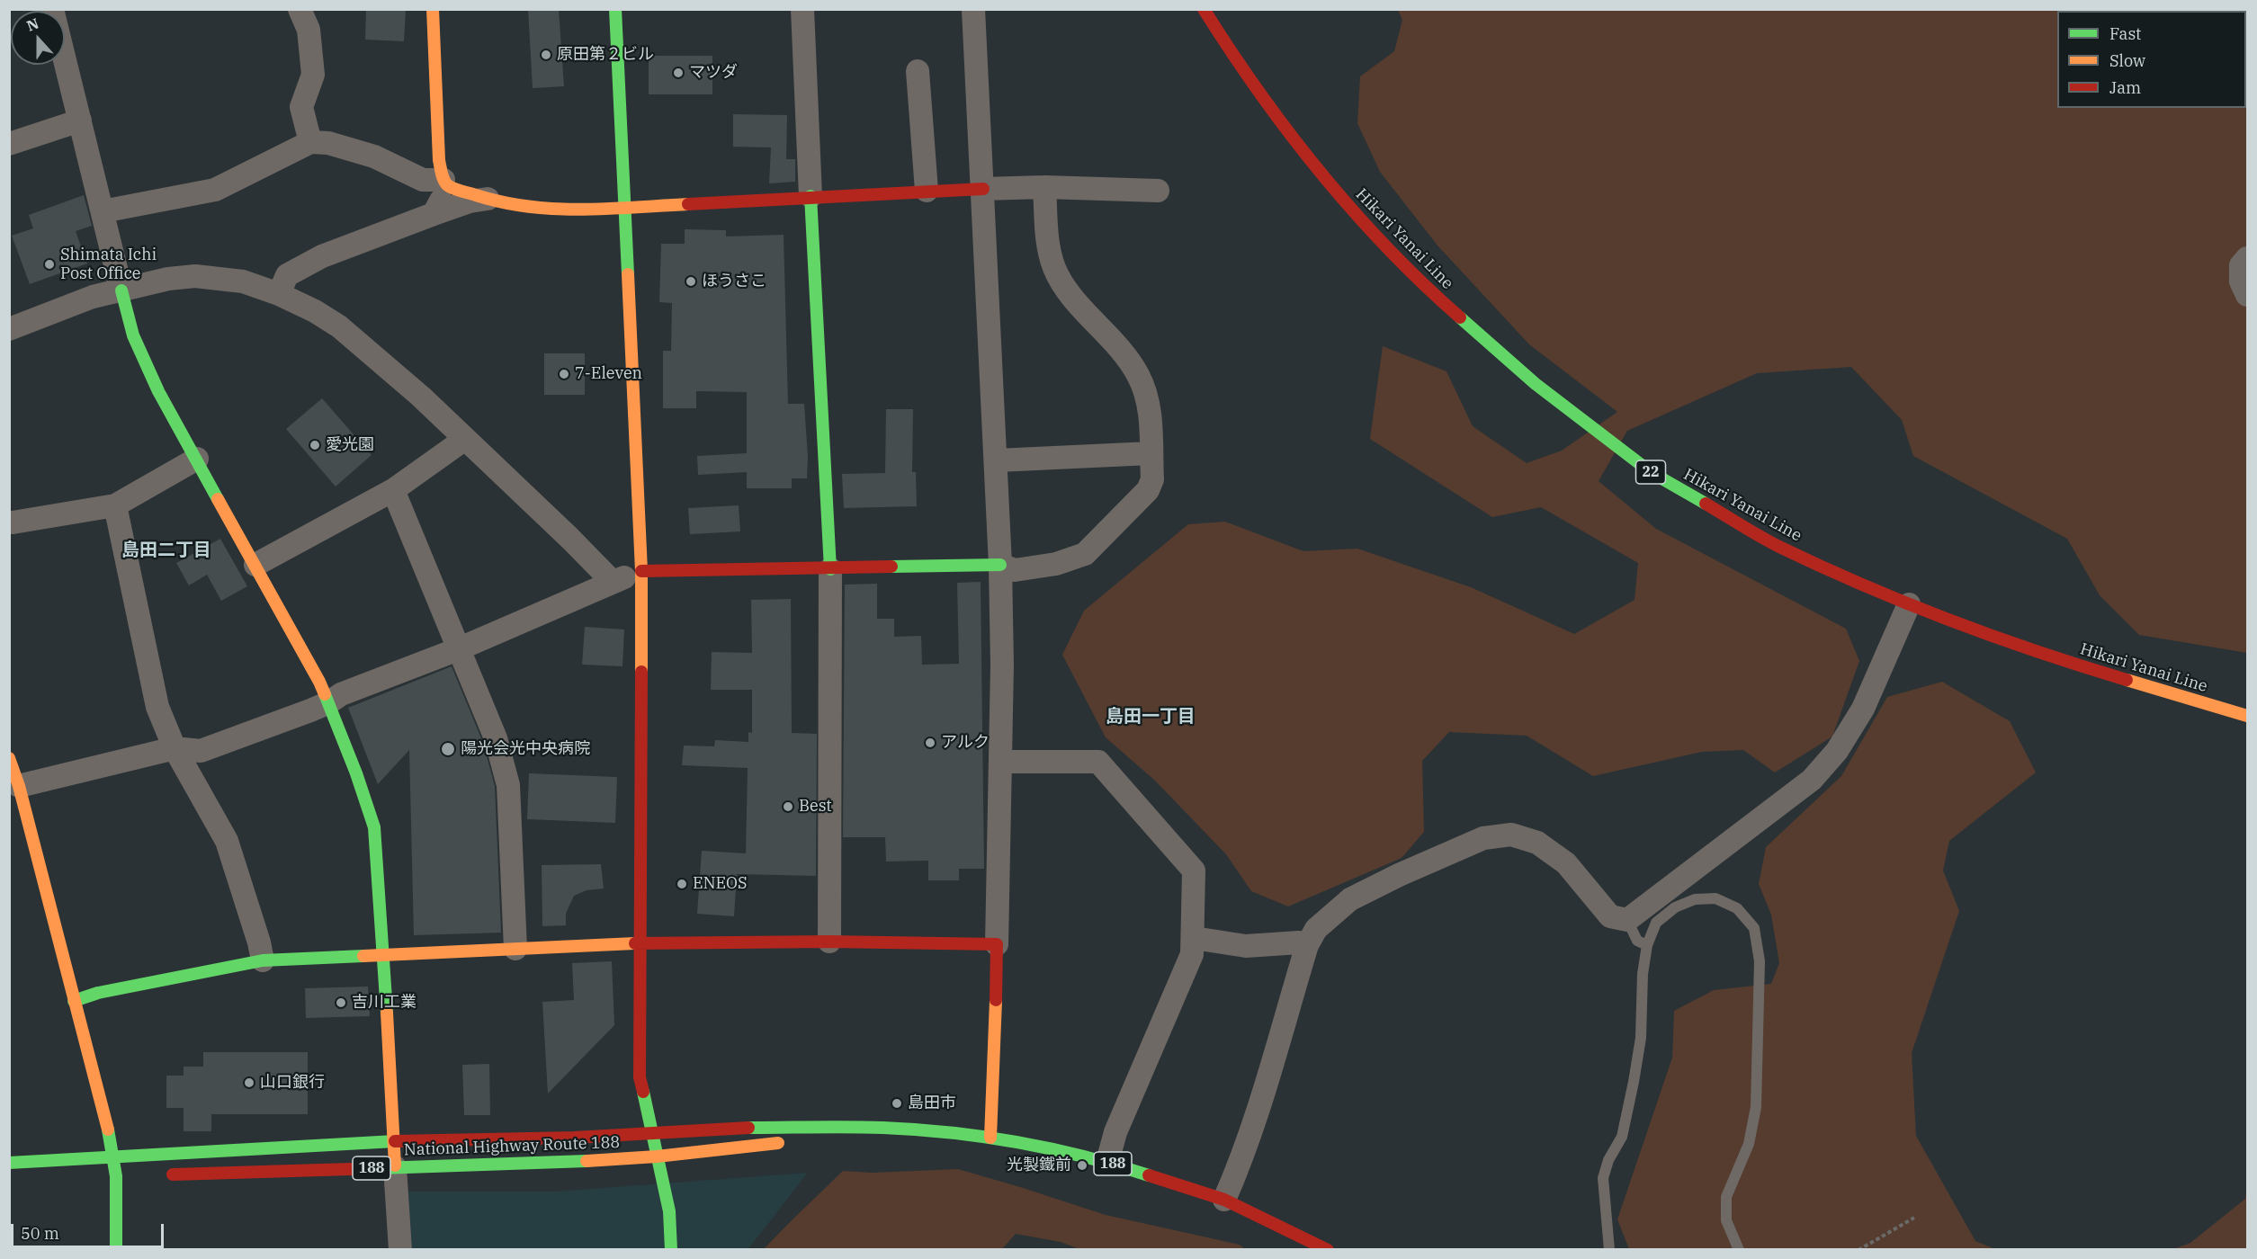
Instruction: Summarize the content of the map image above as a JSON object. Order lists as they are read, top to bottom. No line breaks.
{"streets":{"main road":["Hikari Yanai Line","22","National Highway Route 188","188"]},"districts":["島田二丁目","島田一丁目"],"places":["原田第２ビル","マツダ","Shimata Ichi Post Office","ほうさこ","7-Eleven","愛光園","アルク","陽光会光中央病院","Best","ENEOS","吉川工業","山口銀行","島田市","光製鐵前"],"legend":["Fast","Slow","Jam"],"scale_bar":"50 m","north":"top"}
